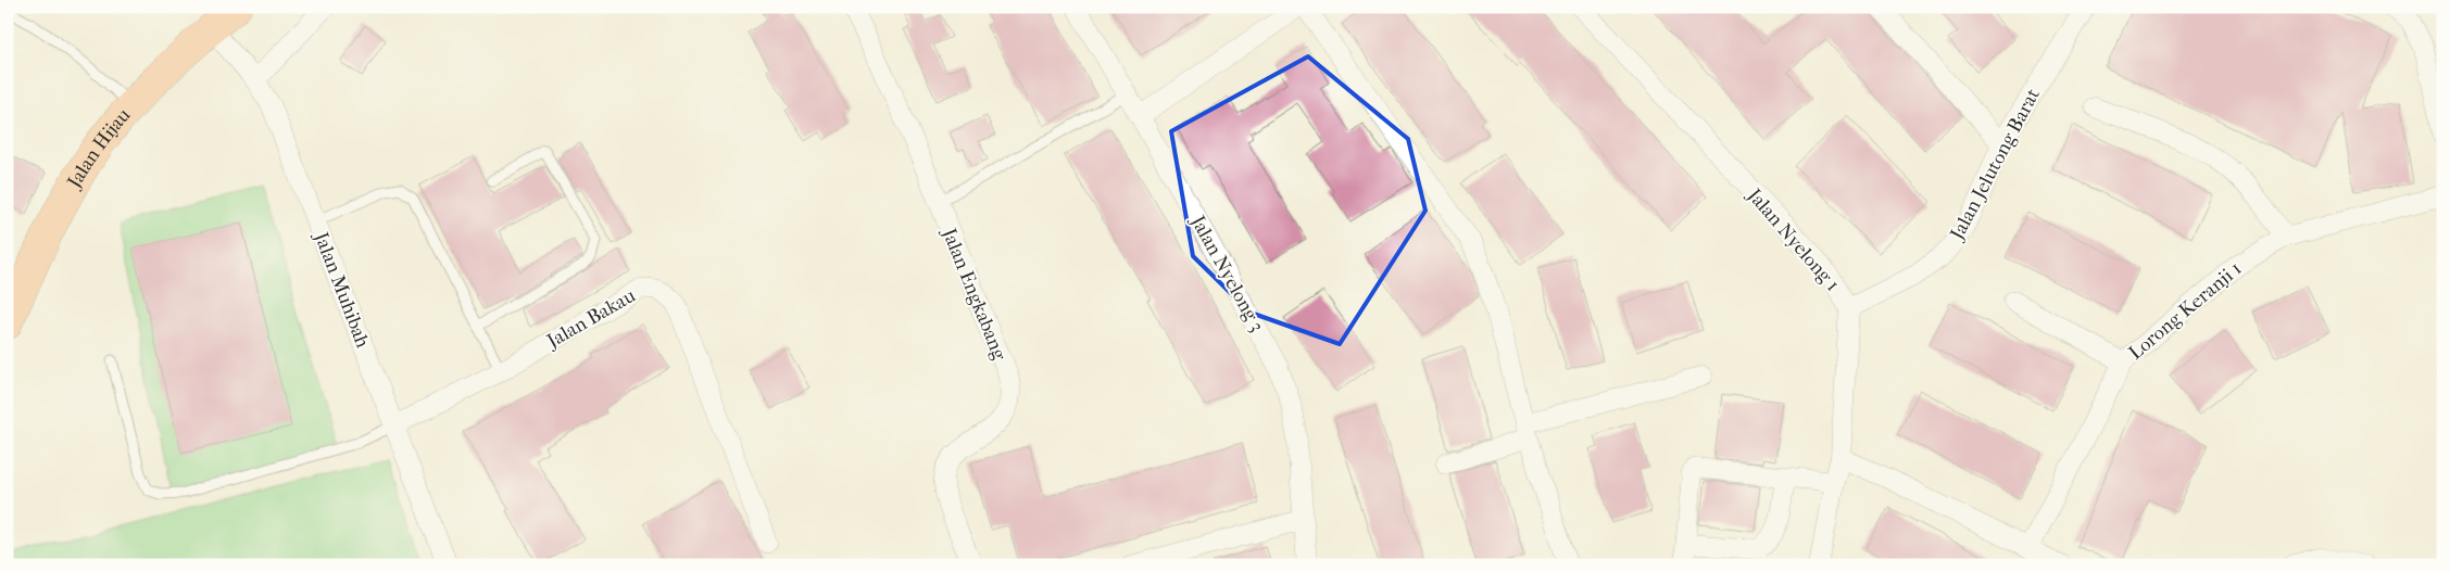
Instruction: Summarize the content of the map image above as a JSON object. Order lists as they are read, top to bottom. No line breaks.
{"streets":{"main road":["Jalan Hijau"],"street":["Jalan Jelutong Barat","Jalan Nyelong 1","Jalan Nyelong 3","Jalan Muhibah","Jalan Engkabang","Lorong Keranji 1","Jalan Bakau"]},"crossings":[["Jalan Hijau","Jalan Muhibah"],["Jalan Jelutong Barat","Jalan Nyelong 1"],["Jalan Muhibah","Jalan Bakau"]]}
